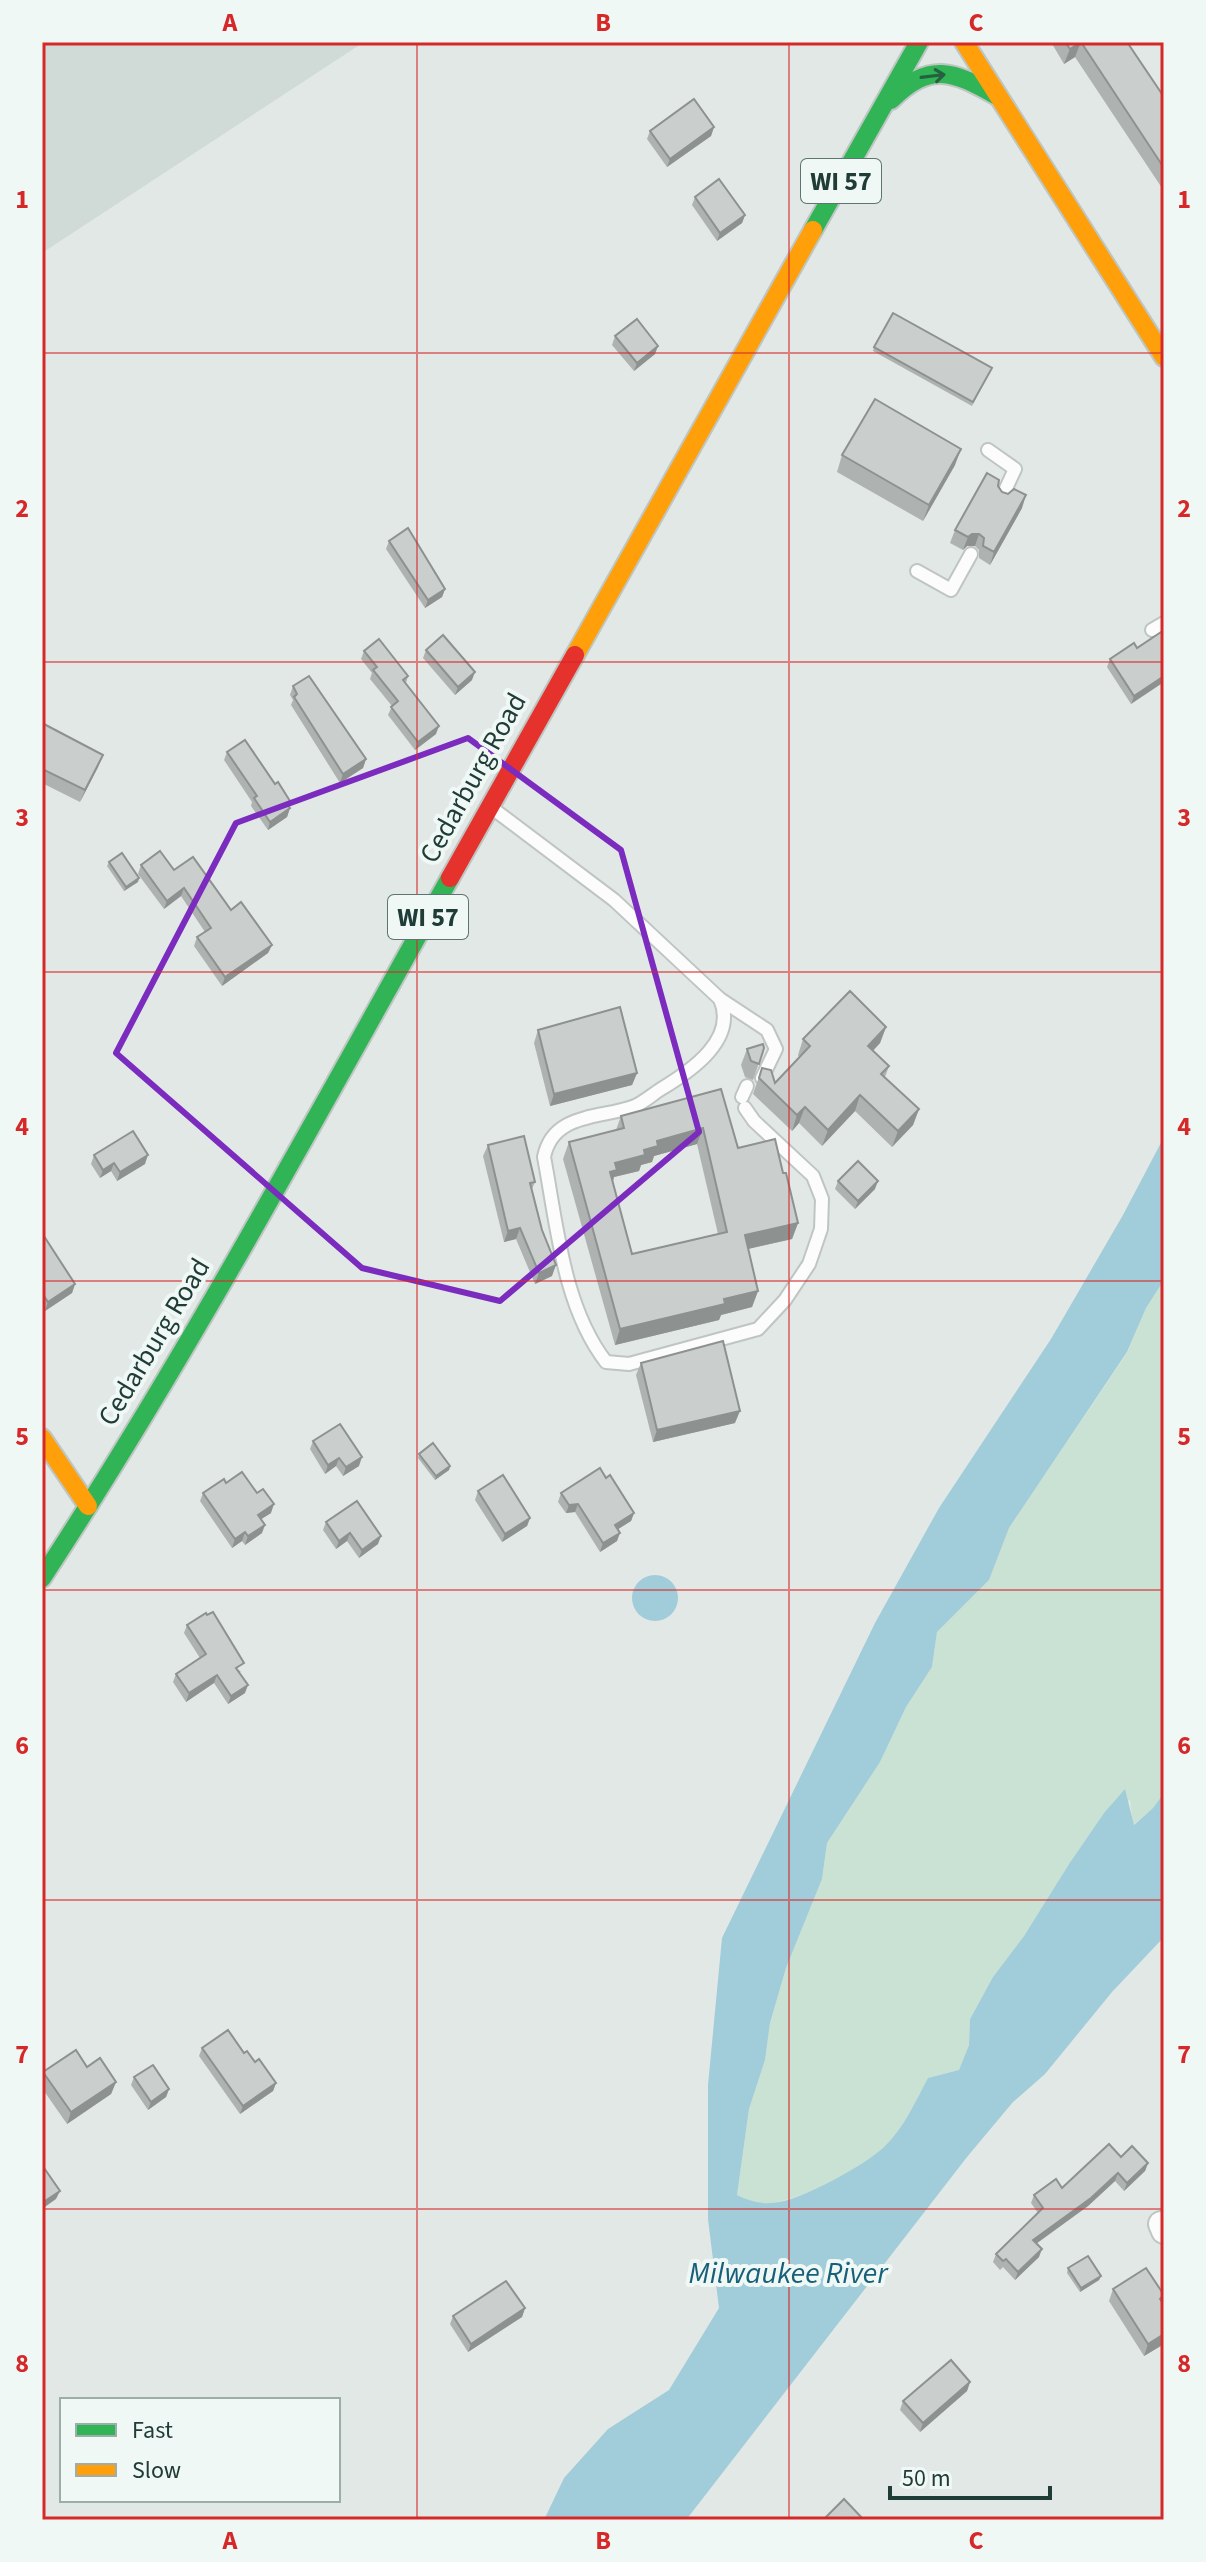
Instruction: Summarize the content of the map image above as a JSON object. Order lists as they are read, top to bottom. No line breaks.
{"streets":{"main road":["WI 57","Cedarburg Road"]},"water":["Milwaukee River"],"legend":["Fast","Slow"],"scale_bar":"50 m","grid":{"columns":["A","B","C"],"rows":["1","2","3","4","5","6","7","8"]}}
